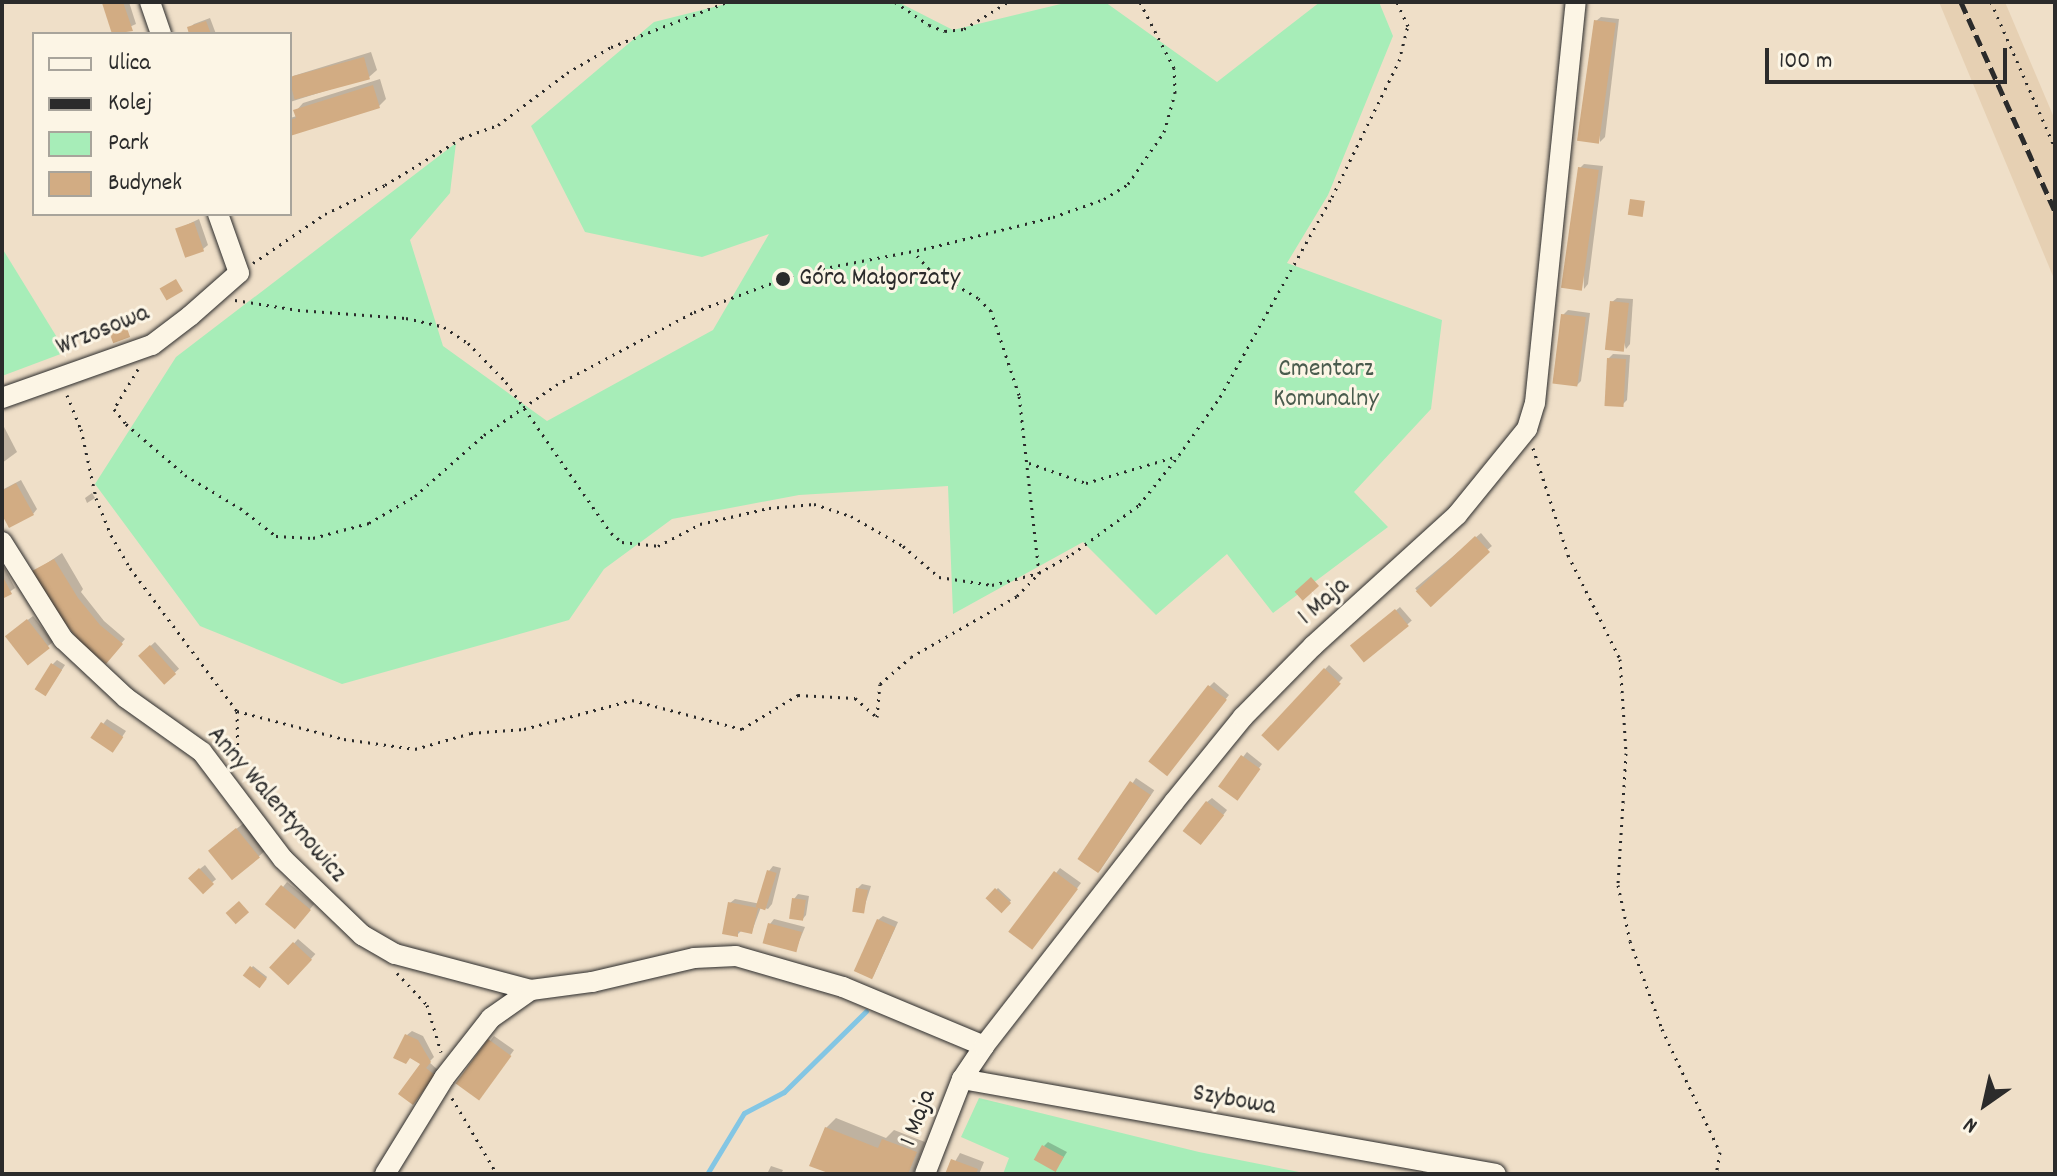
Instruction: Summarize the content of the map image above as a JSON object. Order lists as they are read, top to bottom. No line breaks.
{"streets":{"street":["Wrzosowa","1 Maja","Anny Walentynowicz","Szybowa"]},"crossings":[["1 Maja","Szybowa"]],"parks":["Cmentarz Komunalny"],"places":["Góra Małgorzaty"],"legend":["Ulica","Kolej","Park","Budynek"],"scale_bar":"100 m","north":"bottom left"}
